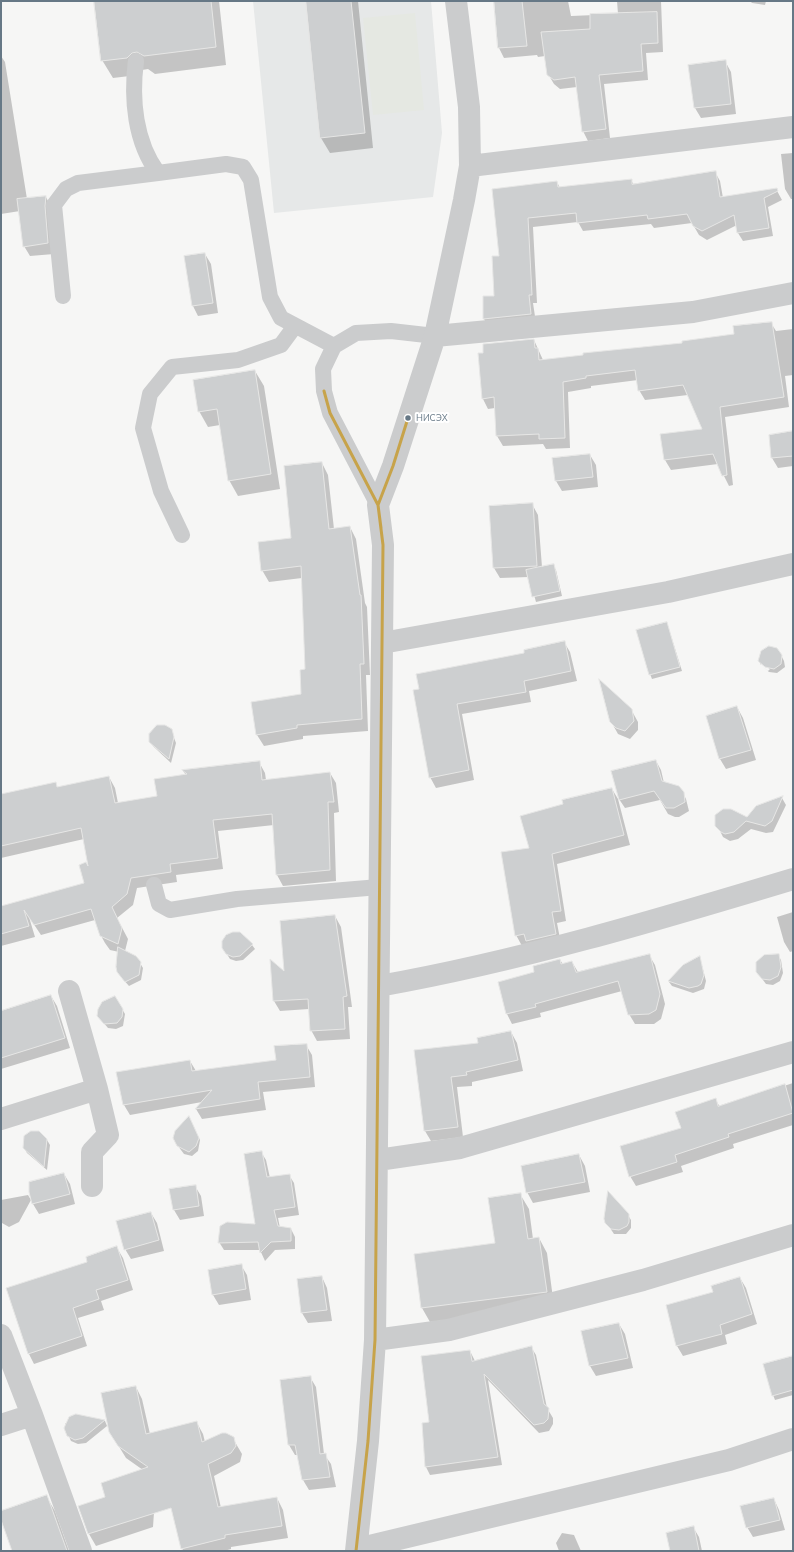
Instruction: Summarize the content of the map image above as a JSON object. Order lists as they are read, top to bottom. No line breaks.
{"places":["НИСЭХ"]}
